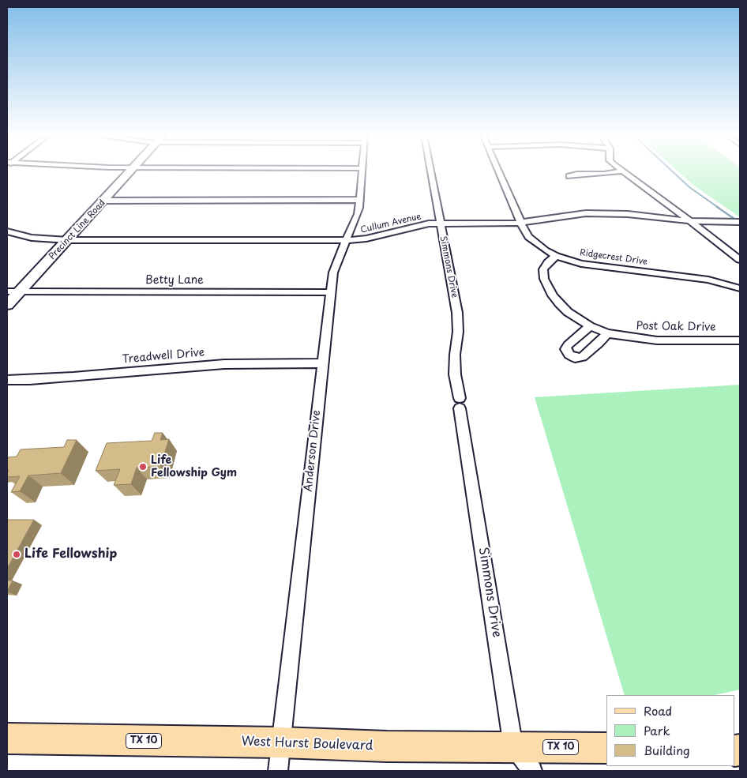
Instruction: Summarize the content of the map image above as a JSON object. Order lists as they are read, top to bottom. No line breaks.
{"streets":{"main road":["Precinct Line Road","TX 10","West Hurst Boulevard"],"street":["Cullum Avenue","Ridgecrest Drive","Simmons Drive","Betty Lane","Post Oak Drive","Treadwell Drive","Anderson Drive"]},"crossings":[["Cullum Avenue","Precinct Line Road"],["Cullum Avenue","Ridgecrest Drive"],["Cullum Avenue","Simmons Drive"],["Cullum Avenue","Anderson Drive"],["Precinct Line Road","Betty Lane"],["Ridgecrest Drive","Post Oak Drive"],["Simmons Drive","West Hurst Boulevard"],["Betty Lane","Anderson Drive"],["Treadwell Drive","Anderson Drive"],["Anderson Drive","West Hurst Boulevard"]],"places":["Life Fellowship Gym","Life Fellowship"],"legend":["Road","Park","Building"]}
